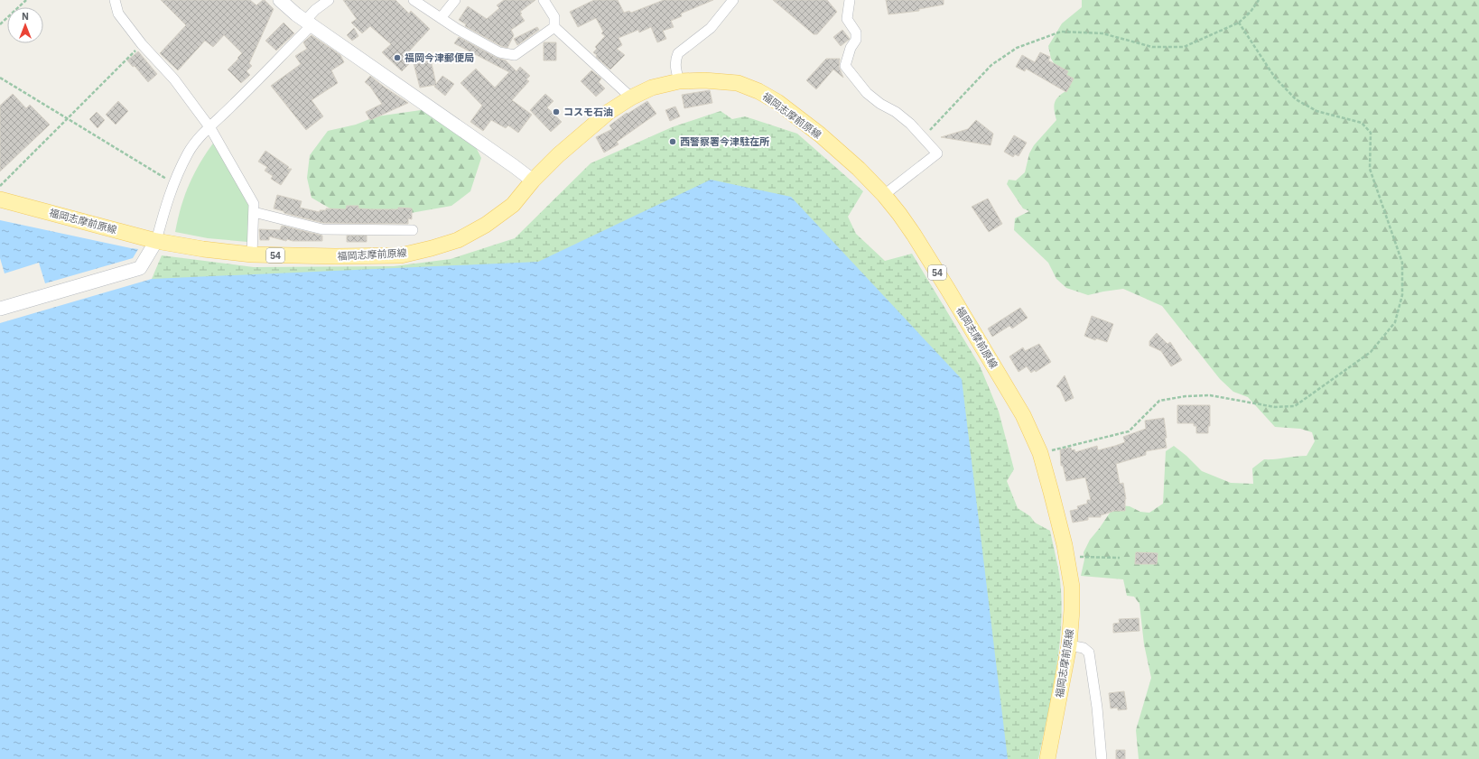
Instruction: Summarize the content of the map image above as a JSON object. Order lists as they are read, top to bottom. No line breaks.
{"streets":{"main road":["福岡志摩前原線","54"]},"places":["福岡今津郵便局","コスモ石油","西警察署今津駐在所"],"north":"top"}
